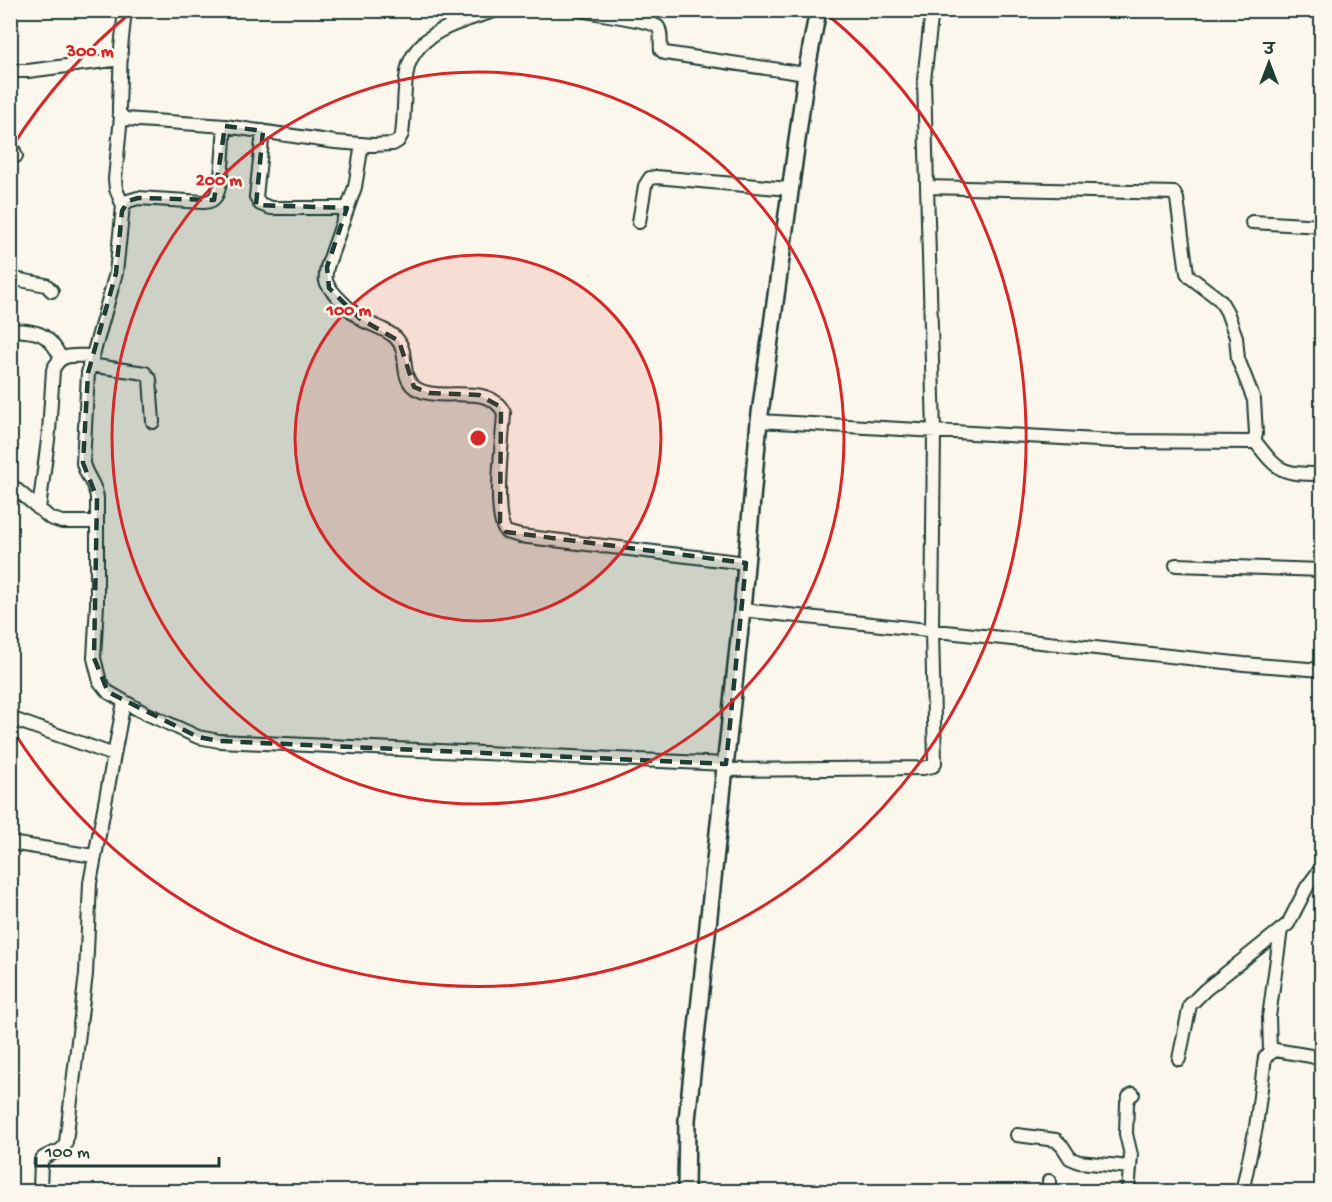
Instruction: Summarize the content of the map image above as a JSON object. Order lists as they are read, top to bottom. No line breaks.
{"scale_bar":"100 m","north":"top","rings":["300 m","200 m","100 m"]}
